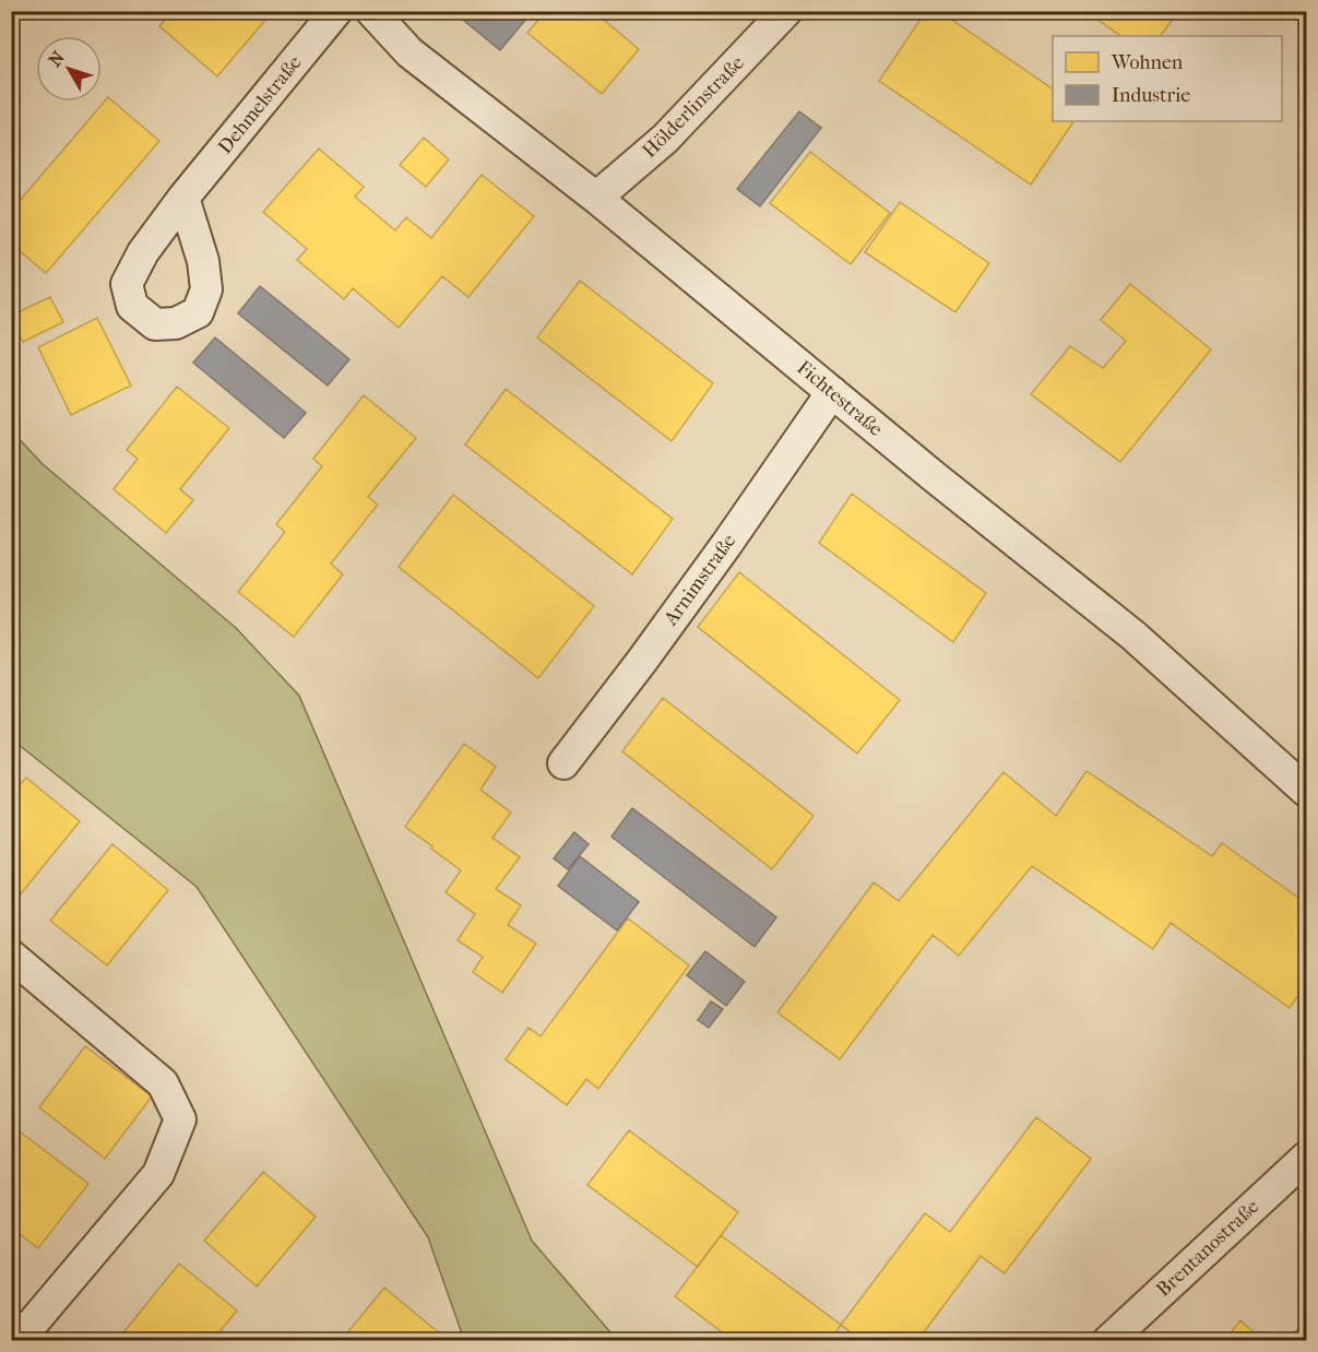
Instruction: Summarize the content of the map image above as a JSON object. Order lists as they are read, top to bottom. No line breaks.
{"streets":{"street":["Dehmelstraße","Hölderlinstraße","Fichtestraße","Arnimstraße","Brentanostraße"]},"crossings":[["Hölderlinstraße","Fichtestraße"],["Fichtestraße","Arnimstraße"]],"legend":["Wohnen","Industrie"],"north":"top left"}
